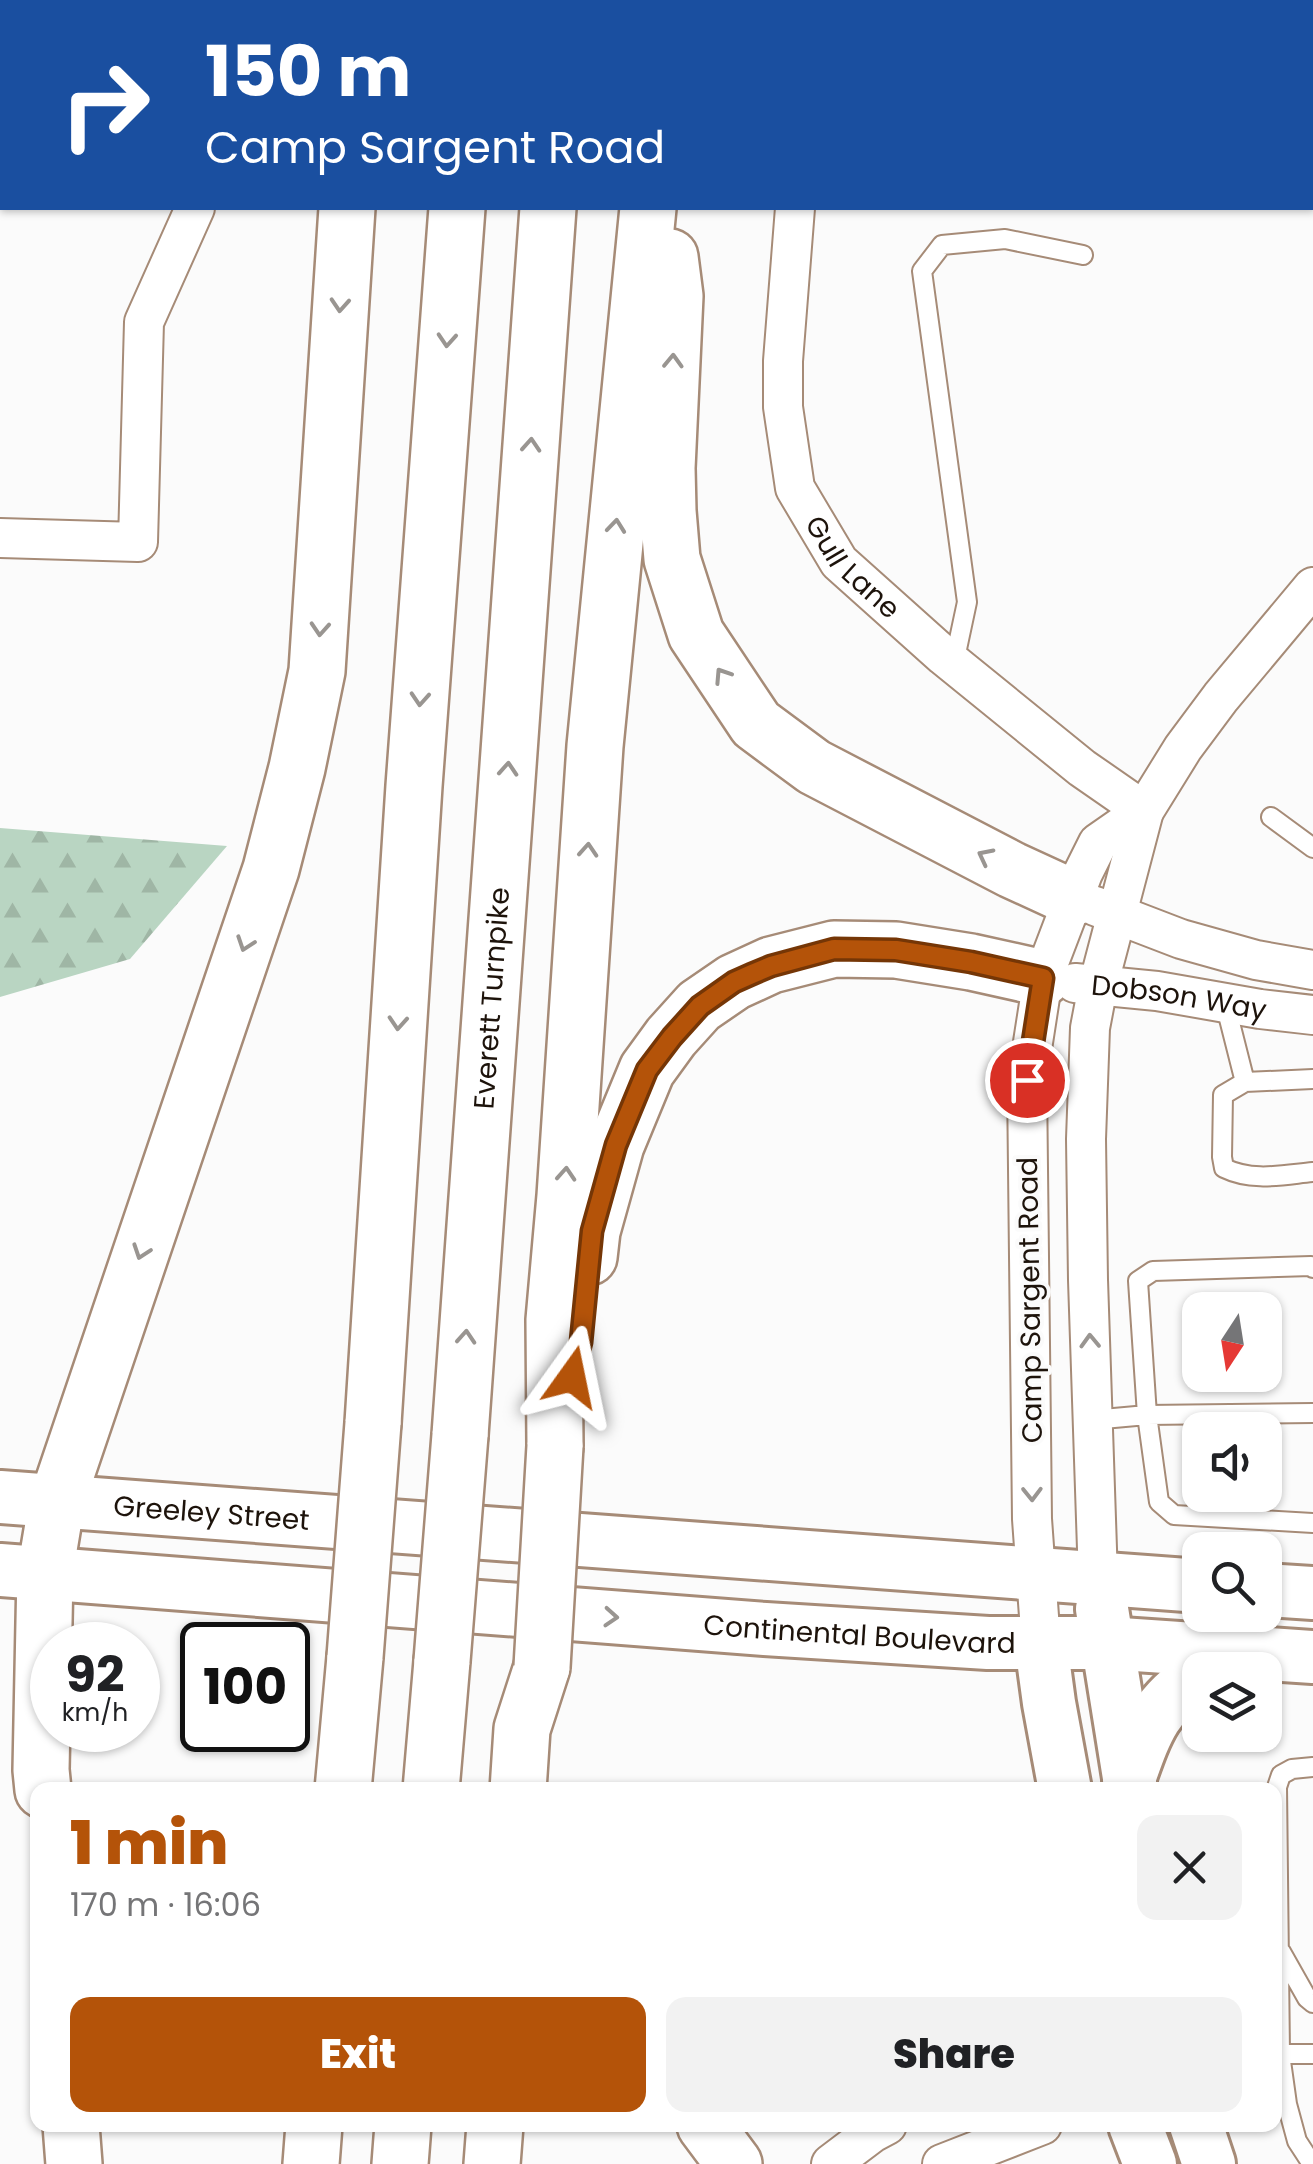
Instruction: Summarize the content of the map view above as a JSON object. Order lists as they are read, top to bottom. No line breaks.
{"streets":{"highway":["Everett Turnpike"],"main road":["Greeley Street","Continental Boulevard"],"street":["Gull Lane","Dobson Way","Camp Sargent Road"]},"crossings":[["Gull Lane","Camp Sargent Road"],["Dobson Way","Camp Sargent Road"],["Camp Sargent Road","Greeley Street"],["Camp Sargent Road","Continental Boulevard"]],"one_way":["Continental Boulevard"],"north":"bottom","page":{"turn":["150 m","Camp Sargent Road"],"speed":"92 km/h","limit":"100","heading":["1 min","170 m · 16:06"],"buttons":["Exit","Share"]}}
